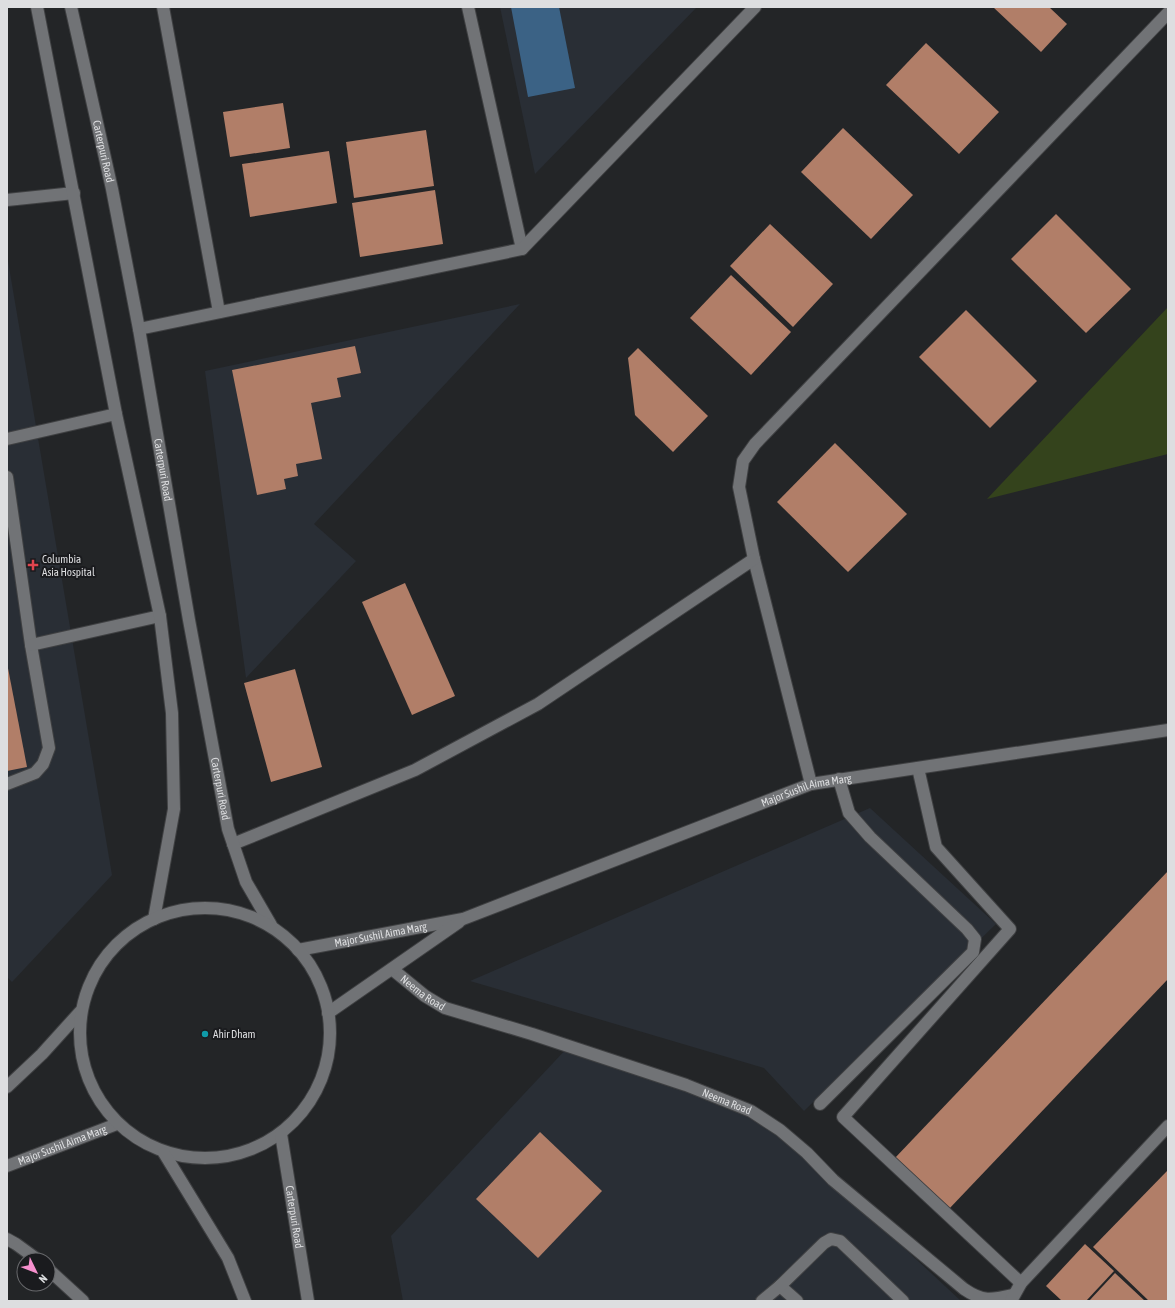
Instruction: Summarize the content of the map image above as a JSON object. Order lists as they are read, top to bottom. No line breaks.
{"streets":{"street":["Carterpuri Road","Major Sushil Aima Marg","Neema Road"]},"crossings":[["Major Sushil Aima Marg","Neema Road"]],"places":{"health":["Columbia Asia Hospital"],"other":["Ahir Dham"]},"north":"bottom right"}
